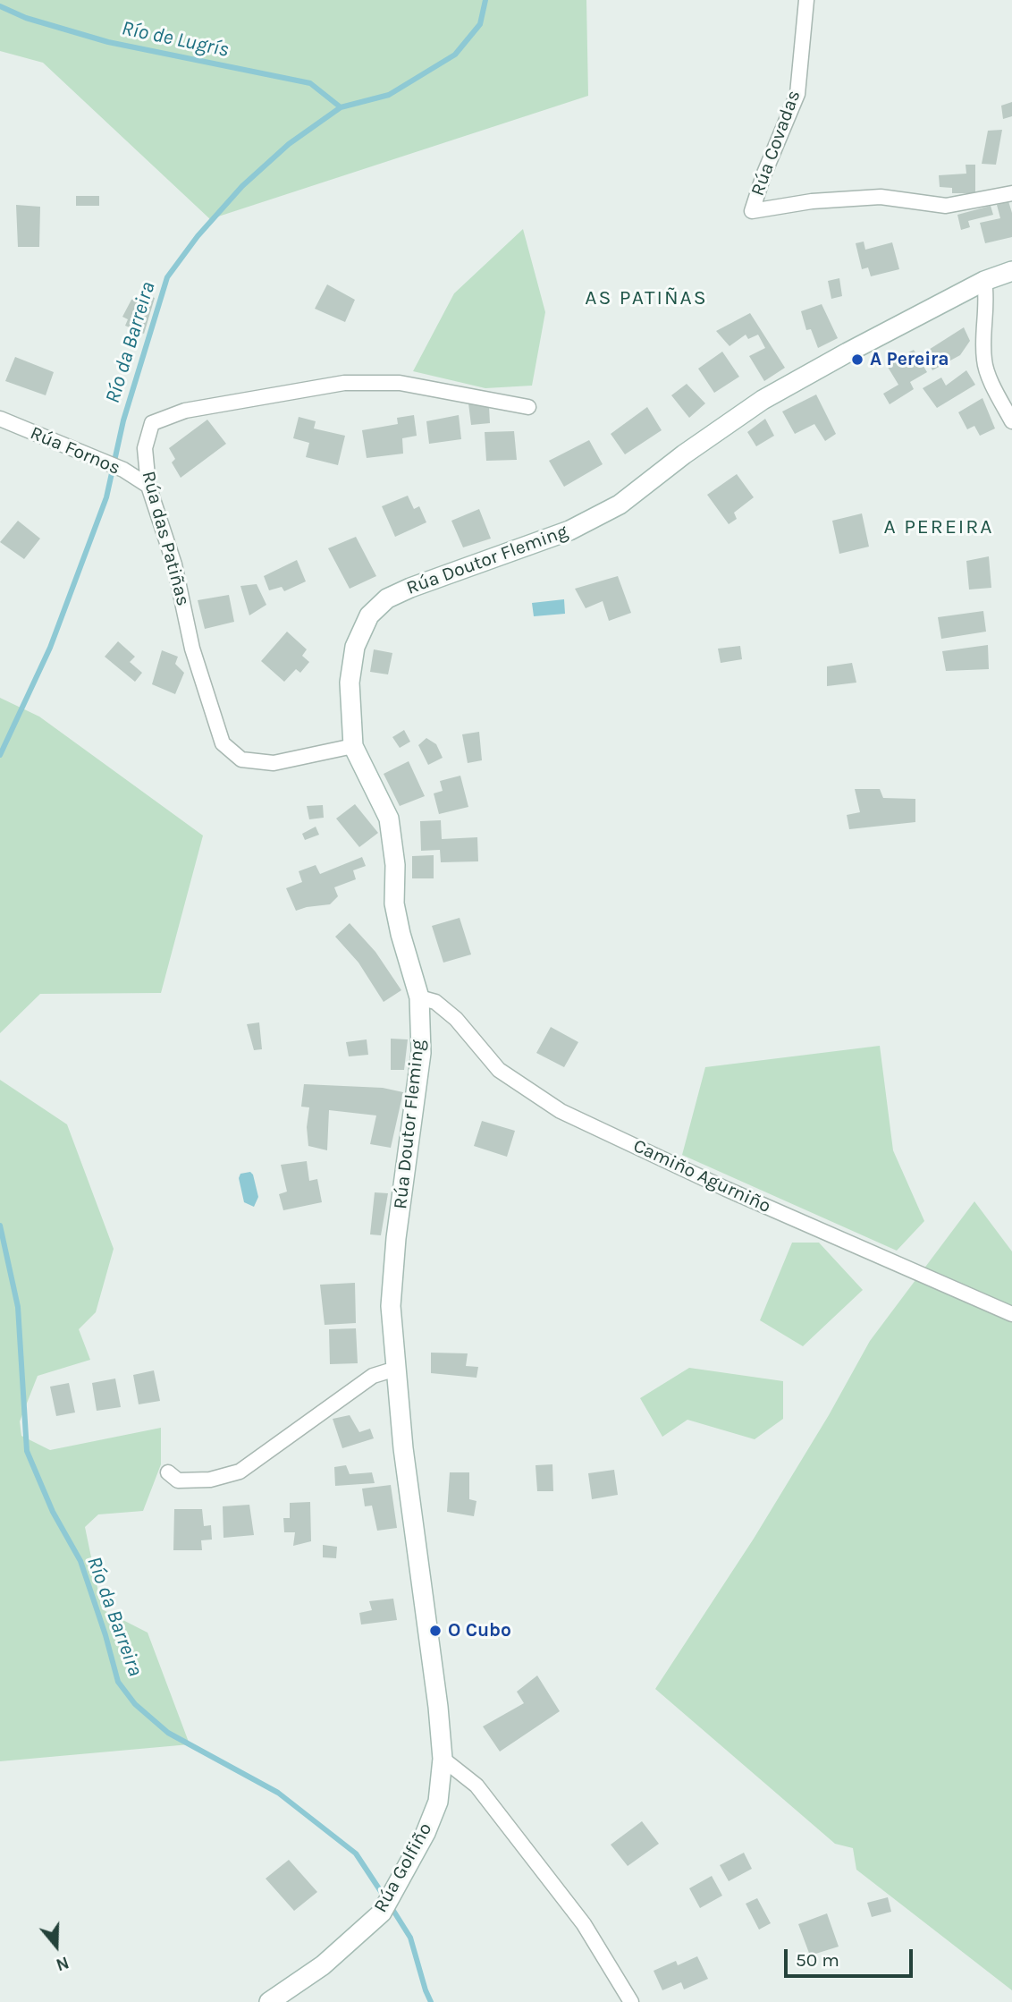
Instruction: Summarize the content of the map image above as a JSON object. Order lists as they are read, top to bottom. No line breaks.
{"streets":{"main road":["Rúa Doutor Fleming","Rúa Golfiño"],"street":["Rúa Covadas","Rúa Fornos","Rúa das Patiñas","Camiño Agurniño"]},"crossings":[["Rúa Fornos","Rúa das Patiñas"],["Rúa das Patiñas","Rúa Doutor Fleming"],["Rúa Doutor Fleming","Camiño Agurniño"],["Rúa Doutor Fleming","Rúa Golfiño"]],"districts":["AS PATIÑAS","A PEREIRA"],"water":["Río de Lugrís","Río da Barreira"],"places":["A Pereira","O Cubo"],"scale_bar":"50 m","north":"bottom"}
